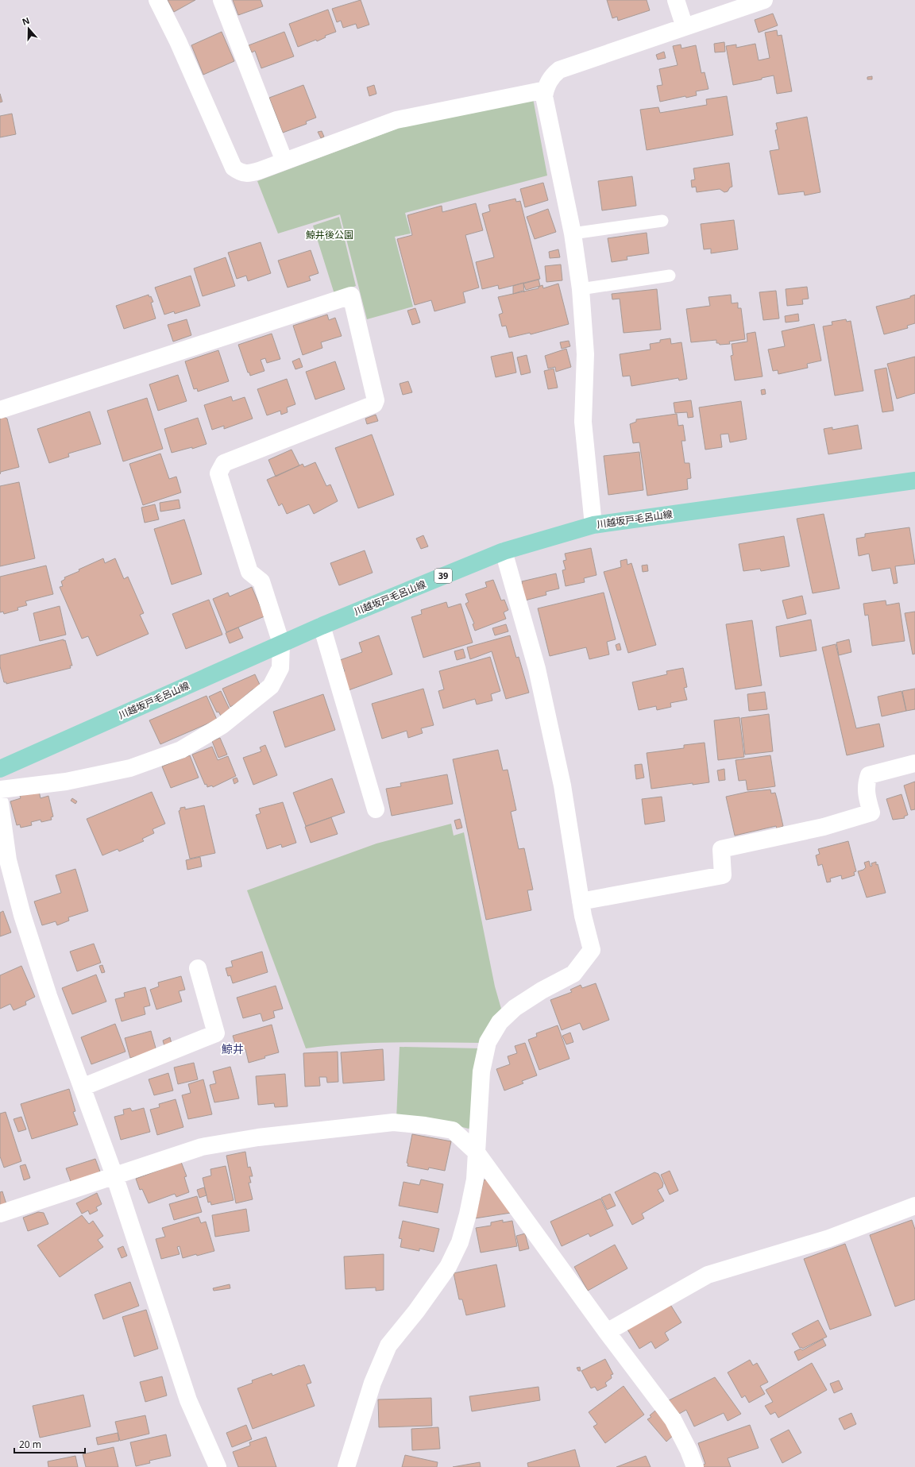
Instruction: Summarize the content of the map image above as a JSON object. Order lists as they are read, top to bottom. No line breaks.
{"streets":{"main road":["川越坂戸毛呂山線","39"]},"districts":["鯨井"],"parks":["鯨井後公園"],"scale_bar":"20 m","north":"top"}
